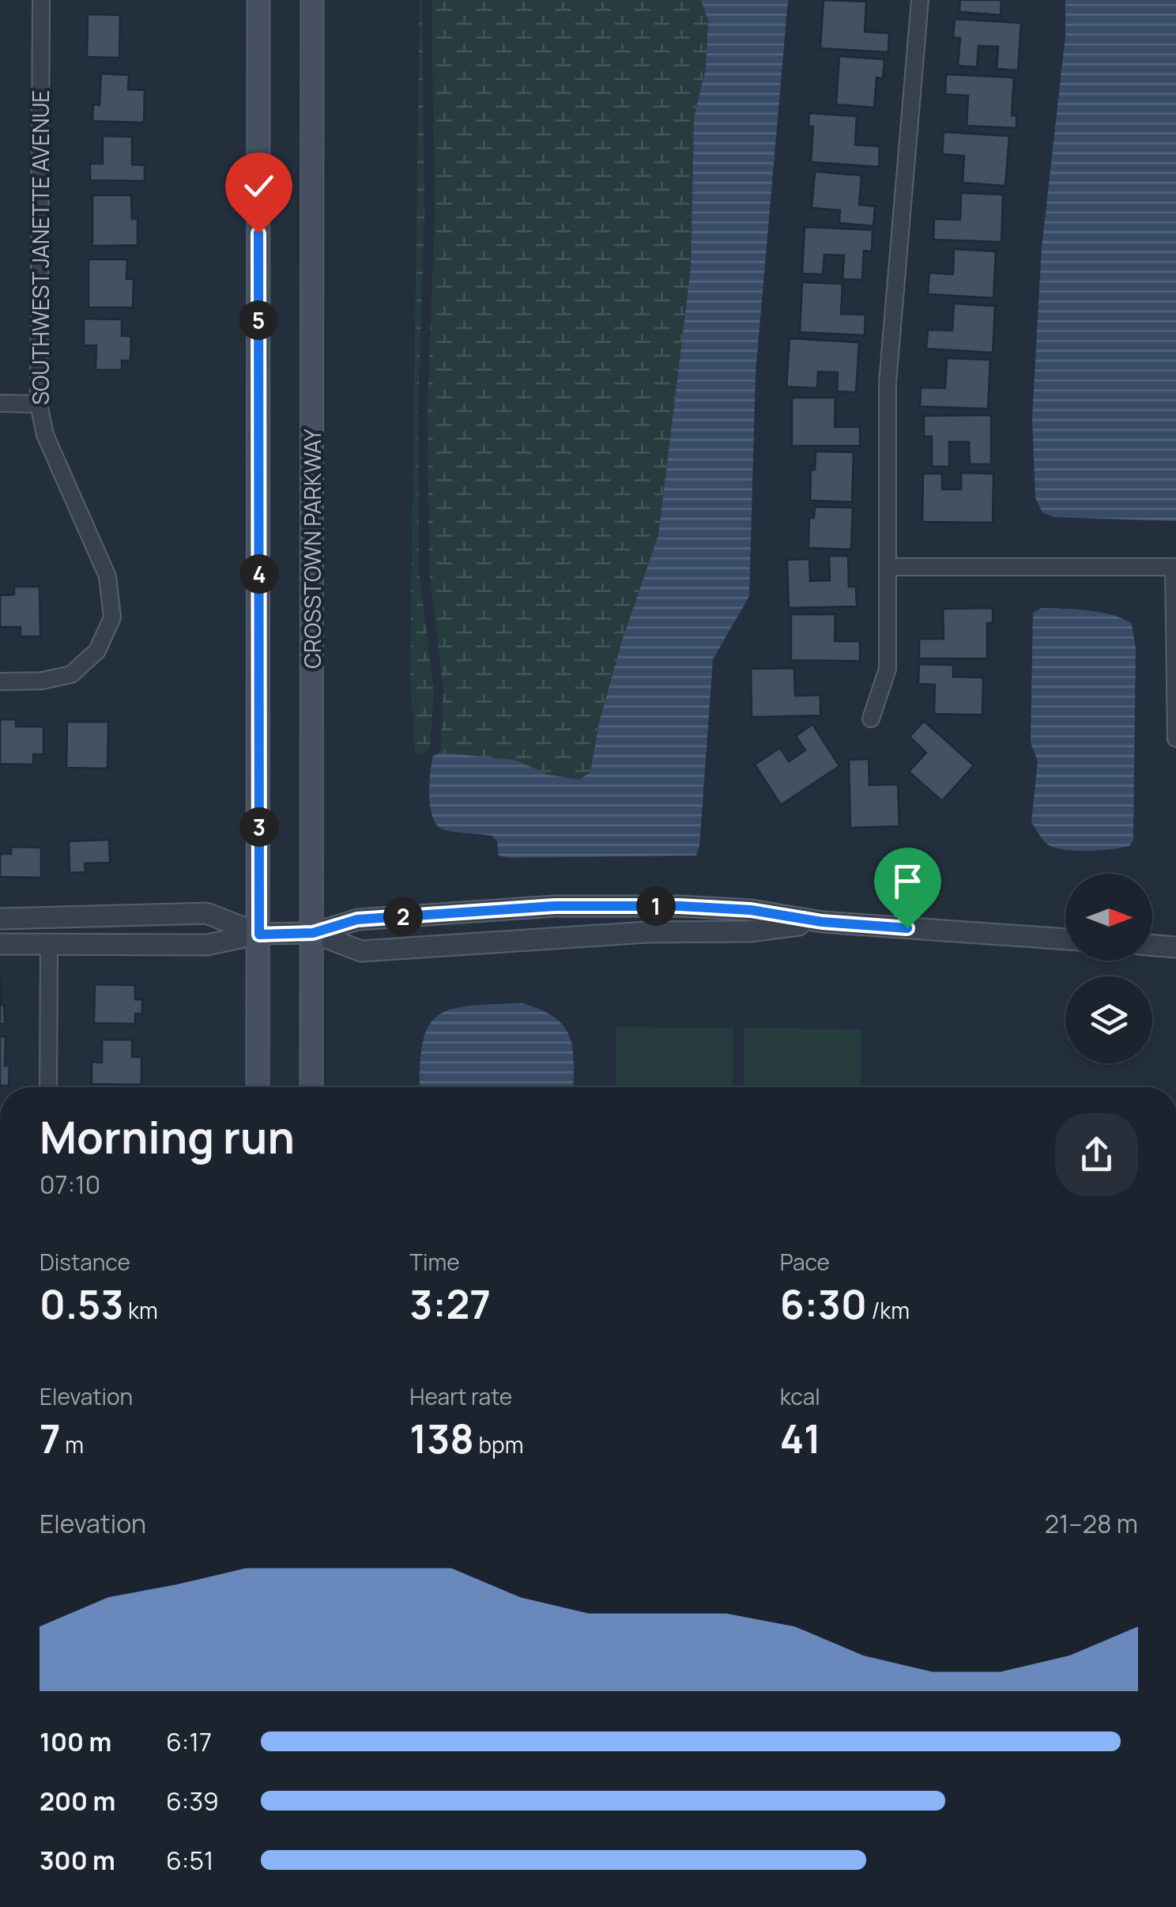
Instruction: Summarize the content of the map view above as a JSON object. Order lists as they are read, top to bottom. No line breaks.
{"streets":{"main road":["CROSSTOWN PARKWAY"],"street":["SOUTHWEST JANETTE AVENUE"]},"north":"right","page":{"pins":["5","4","3","1","2"],"heading":["Morning run","07:10"],"stats":[["Distance","0.53 km"],["Time","3:27"],["Pace","6:30 /km"],["Elevation","7 m"],["Heart rate","138 bpm"],["kcal","41"]],"chart":["Elevation","21–28 m"],"list":[{"name":"100 m","note":"6:17"},{"name":"200 m","note":"6:39"},{"name":"300 m","note":"6:51"}]}}
